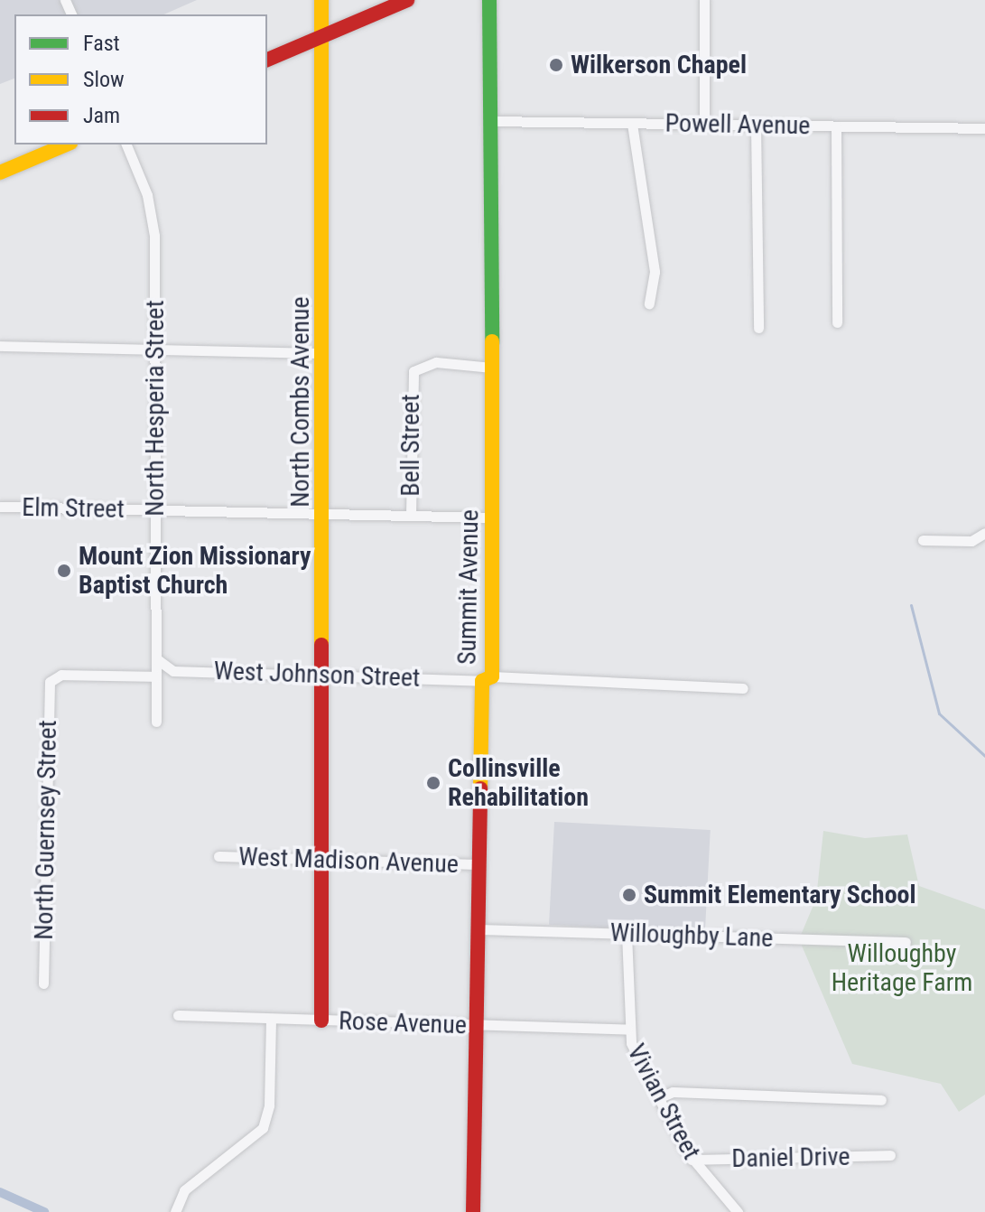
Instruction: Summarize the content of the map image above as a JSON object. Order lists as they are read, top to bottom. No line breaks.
{"streets":{"street":["Powell Avenue","North Combs Avenue","North Hesperia Street","Bell Street","Elm Street","Summit Avenue","West Johnson Street","North Guernsey Street","West Madison Avenue","Willoughby Lane","Rose Avenue","Vivian Street","Daniel Drive"]},"crossings":[["Powell Avenue","Summit Avenue"],["North Combs Avenue","Elm Street"],["North Combs Avenue","West Johnson Street"],["North Combs Avenue","West Madison Avenue"],["North Combs Avenue","Rose Avenue"],["North Hesperia Street","Elm Street"],["North Hesperia Street","West Johnson Street"],["North Hesperia Street","North Guernsey Street"],["Bell Street","Elm Street"],["Bell Street","Summit Avenue"],["Elm Street","Summit Avenue"],["Summit Avenue","West Johnson Street"],["Summit Avenue","West Madison Avenue"],["Summit Avenue","Willoughby Lane"],["Summit Avenue","Rose Avenue"],["Willoughby Lane","Vivian Street"],["Rose Avenue","Vivian Street"],["Vivian Street","Daniel Drive"]],"parks":["Willoughby Heritage Farm"],"places":["Wilkerson Chapel","Mount Zion Missionary Baptist Church","Collinsville Rehabilitation","Summit Elementary School"],"legend":["Fast","Slow","Jam"]}
